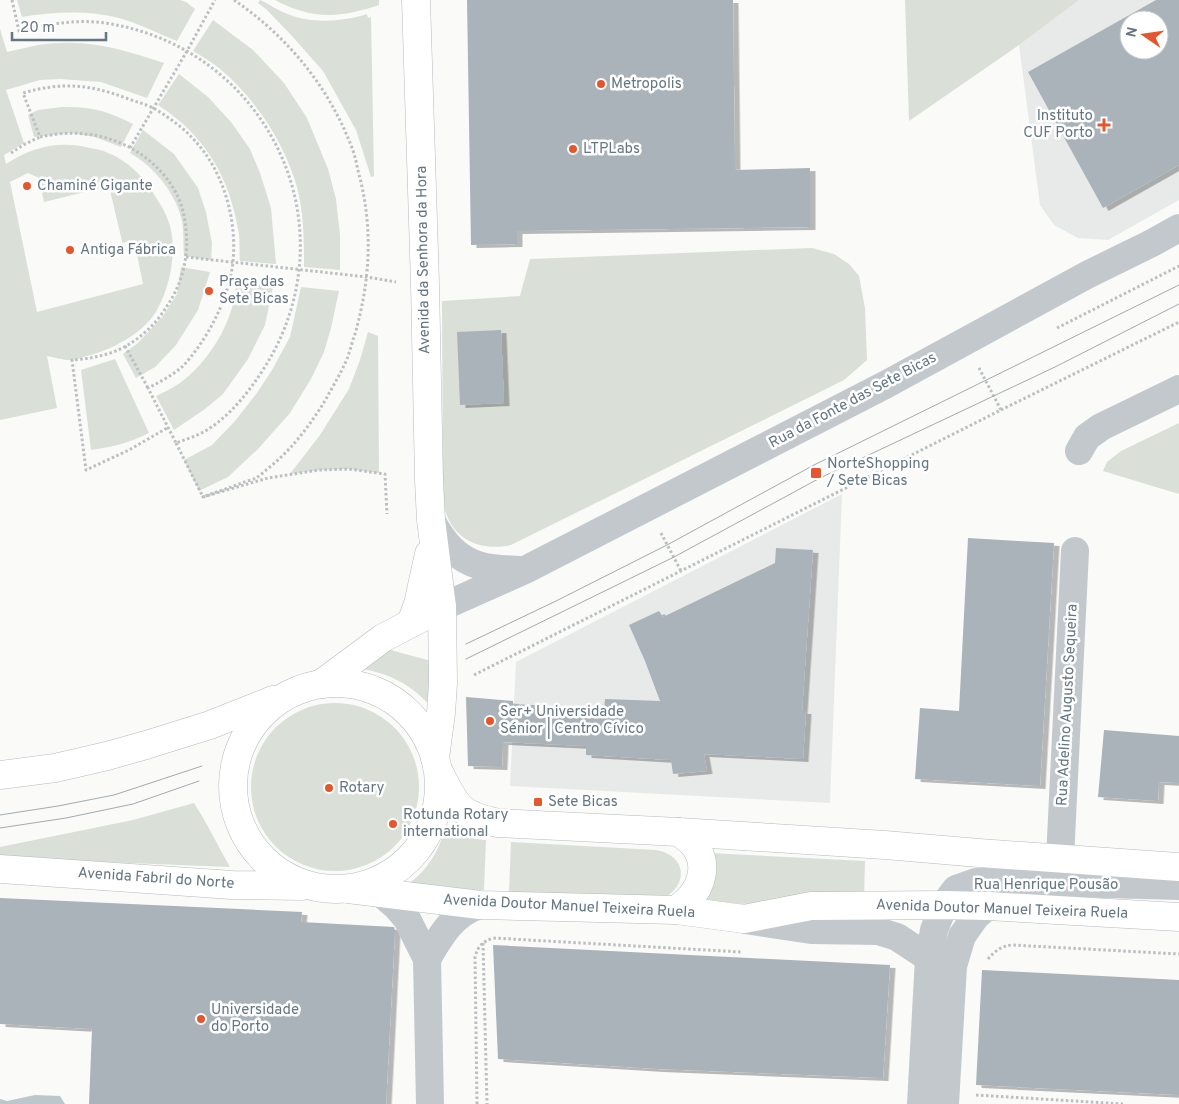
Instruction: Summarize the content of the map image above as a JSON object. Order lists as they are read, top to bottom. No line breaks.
{"streets":{"main road":["Avenida da Senhora da Hora","Rua da Fonte das Sete Bicas","Avenida Fabril do Norte","Avenida Doutor Manuel Teixeira Ruela"],"street":["Rua Adelino Augusto Sequeira","Rua Henrique Pousão"]},"crossings":[["Avenida da Senhora da Hora","Rua da Fonte das Sete Bicas"],["Rua Henrique Pousão","Avenida Doutor Manuel Teixeira Ruela"]],"places":{"other":["Metropolis","LTPLabs","Chaminé Gigante","Antiga Fábrica","Praça das Sete Bicas","Ser+ Universidade Sénior | Centro Cívico","Rotary","Rotunda Rotary international","Universidade do Porto"],"health":["Instituto CUF Porto"],"transit":["NorteShopping / Sete Bicas","Sete Bicas"]},"scale_bar":"20 m","north":"left"}
